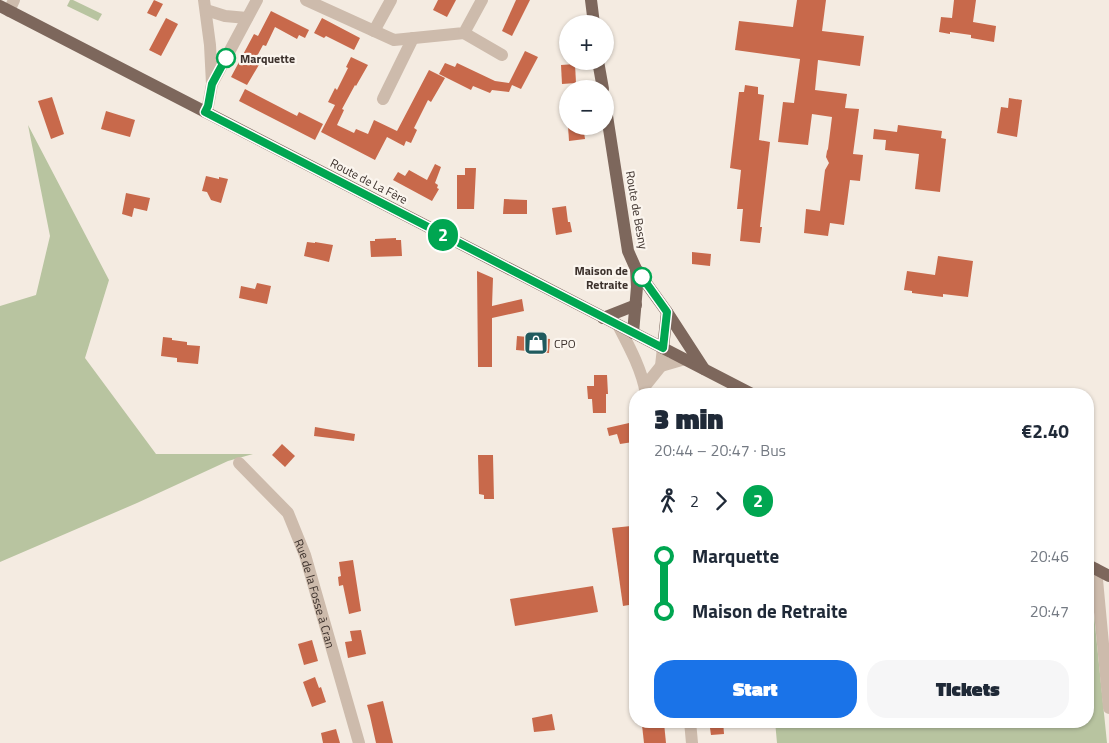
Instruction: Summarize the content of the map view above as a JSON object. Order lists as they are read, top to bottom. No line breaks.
{"streets":{"main road":["Route de La Fère","Route de Besny"],"street":["Rue de la Fosse à Cran"]},"crossings":[["Route de La Fère","Route de Besny"]],"places":{"other":["Marquette","Maison de Retraite"],"shop":["CPO"]},"lines":["bus line 2"],"page":{"on_map":"2","map_buttons":["+","−"],"heading":["3 min","20:44 – 20:47 · Bus","€2.40"],"legs":["2","2"],"list":[{"name":"Marquette","value":"20:46"},{"name":"Maison de Retraite","value":"20:47"}],"buttons":["Start","Tickets"]}}
